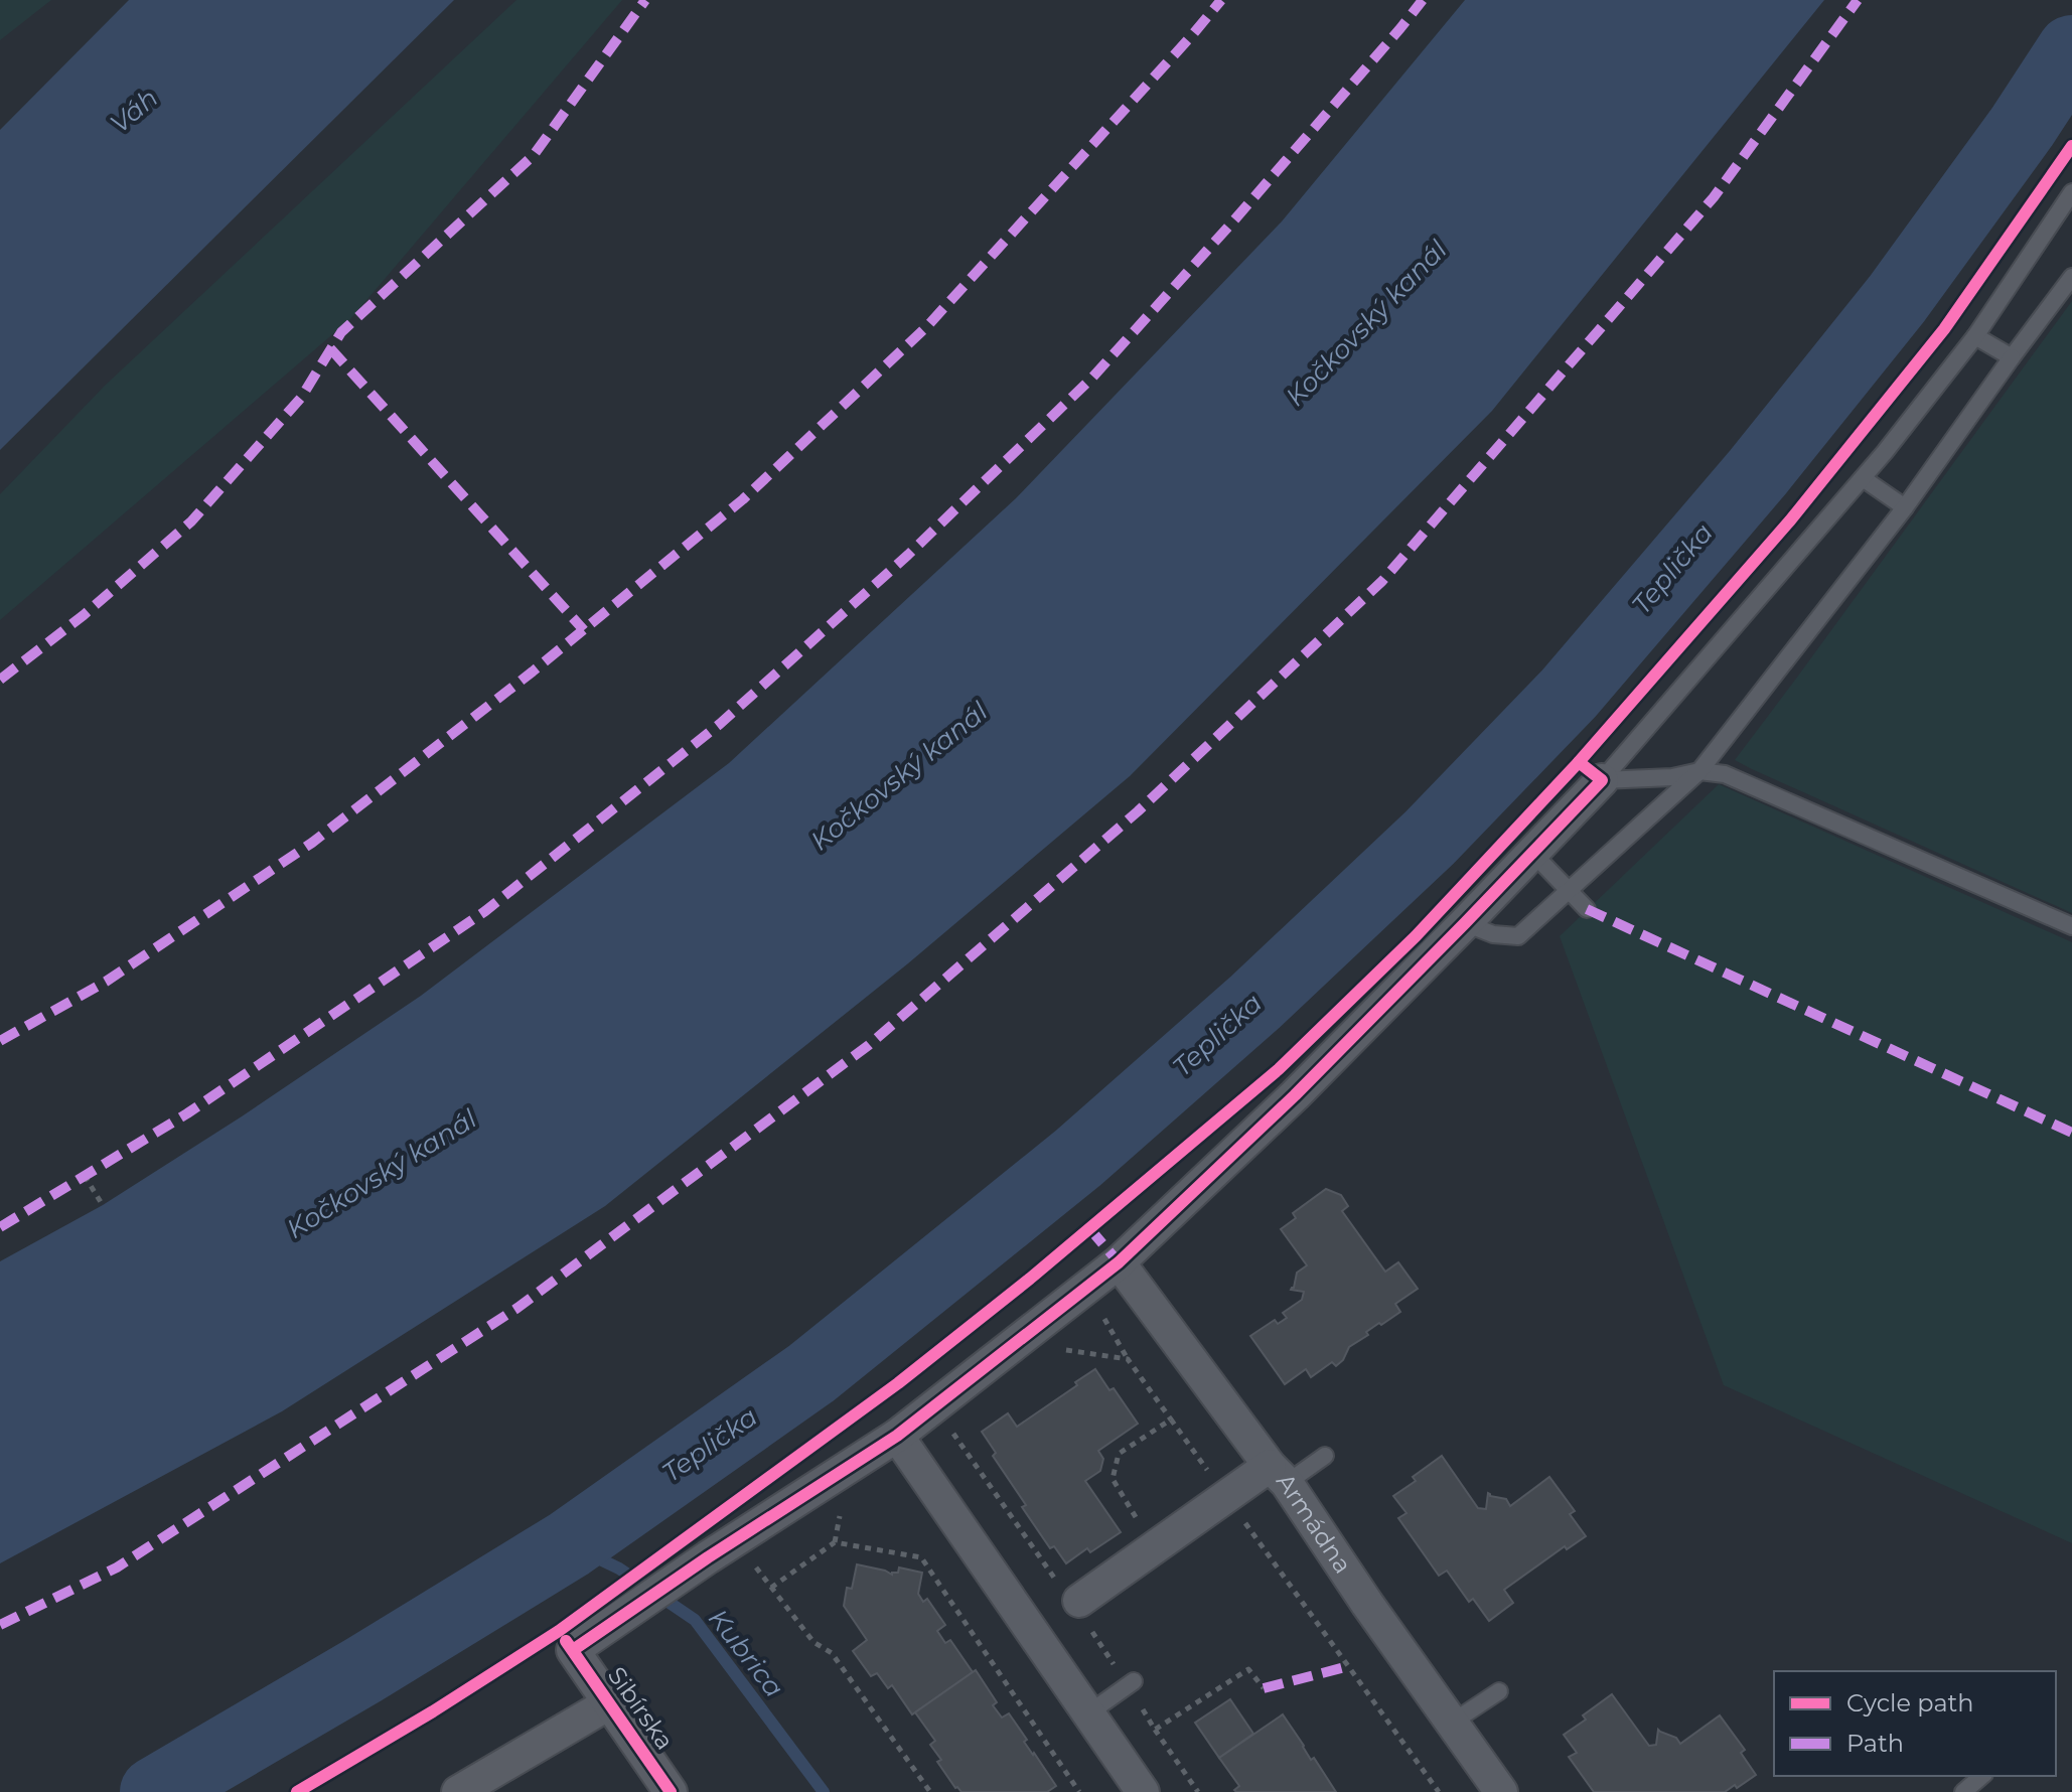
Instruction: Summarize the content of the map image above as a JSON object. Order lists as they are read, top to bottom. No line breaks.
{"streets":{"street":["Armádna","Sibírska"]},"water":["Váh","Kočkovský kanál","Teplička","Kubrica"],"legend":["Cycle path","Path"]}
